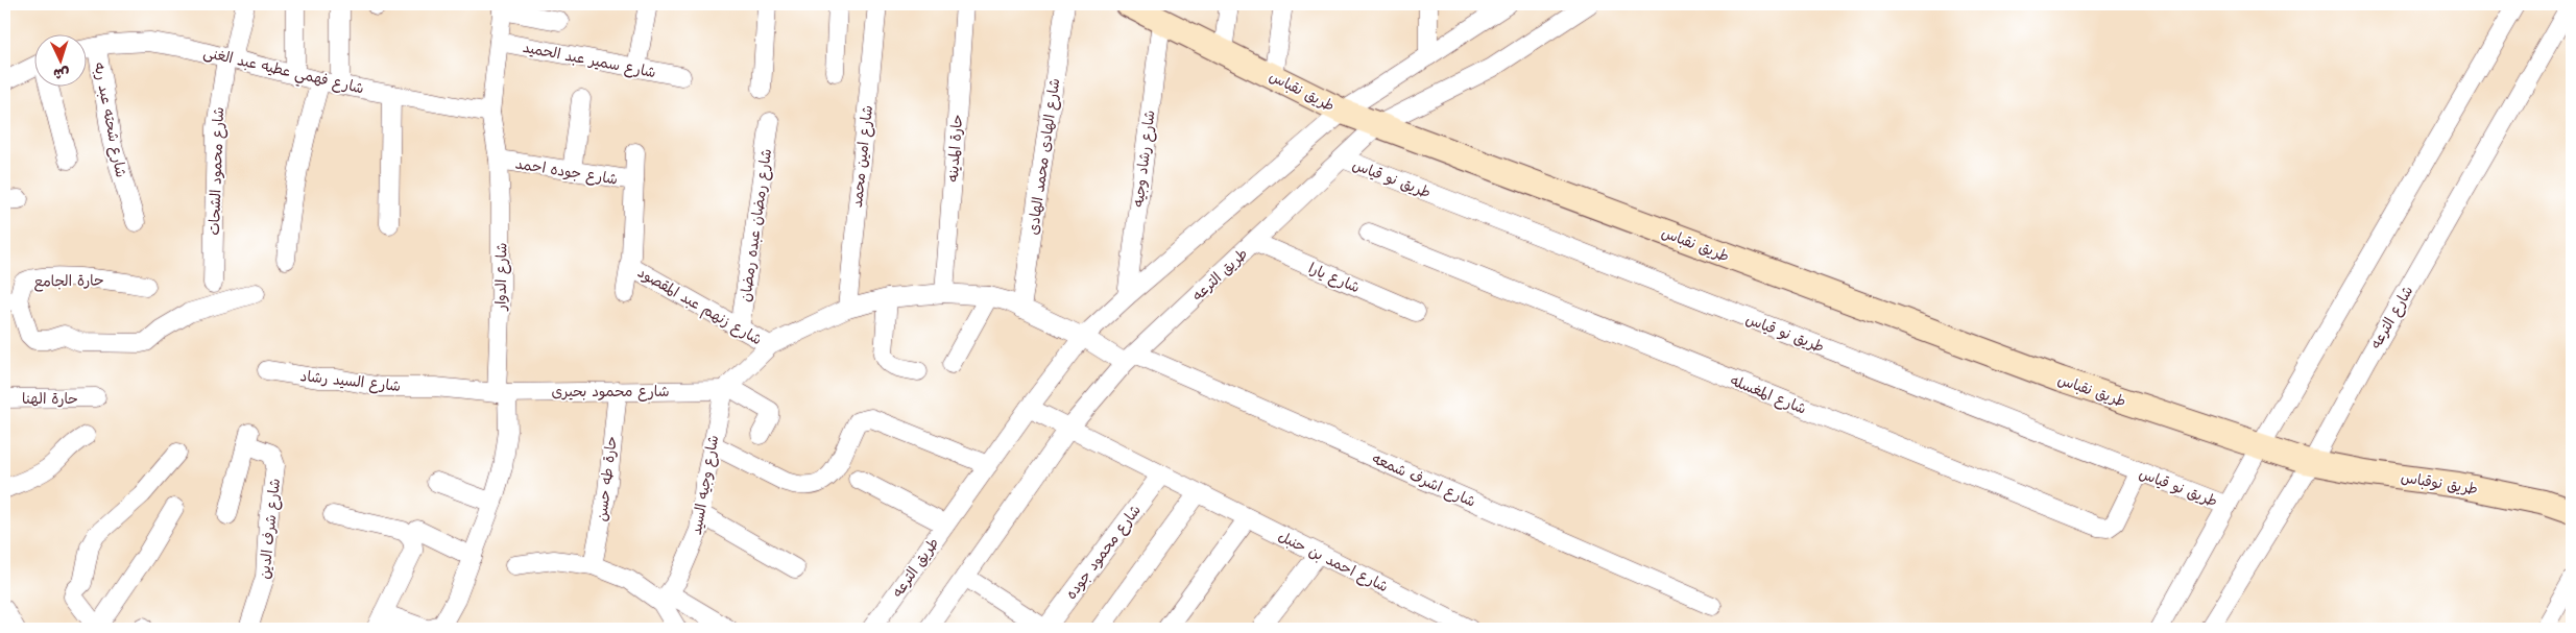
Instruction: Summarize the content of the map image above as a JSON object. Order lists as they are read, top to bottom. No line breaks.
{"streets":{"street":["شارع سمير عبد الحميد","شارع فهمي عطيه عبد الغنى","طريق نقباس","شارع شحته عبد ربه","حارة المدينه","شارع امين محمد","شارع الهادى محمد الهادى","شارع رشاد وجيه","شارع محمود الشحات","شارع جوده احمد","طريق نو قياس","شارع رمضان عبده رمضان","طريق الترعه","شارع الدوار","شارع يارا","حارة الجامع","شارع زنهم عبد المقصود","شارع الترعه","شارع السيد رشاد","شارع محمود بحيرى","شارع المغسله","حارة الهنا","حارة طه حسن","شارع اشرف شمعه","طريق نوقباس","شارع وجيه السيد","شارع شرف الدين","شارع محمود جوده","شارع احمد بن حنبل"]},"crossings":[["شارع سمير عبد الحميد","شارع الدوار"],["شارع فهمي عطيه عبد الغنى","شارع شحته عبد ربه"],["شارع فهمي عطيه عبد الغنى","شارع محمود الشحات"],["شارع فهمي عطيه عبد الغنى","شارع الدوار"],["طريق نقباس","شارع رشاد وجيه"],["طريق نقباس","طريق الترعه"],["طريق نقباس","شارع الترعه"],["طريق نقباس","طريق نوقباس"],["حارة المدينه","شارع اشرف شمعه"],["شارع امين محمد","شارع اشرف شمعه"],["شارع الهادى محمد الهادى","شارع اشرف شمعه"],["شارع رشاد وجيه","طريق الترعه"],["شارع جوده احمد","شارع الدوار"],["طريق نو قياس","طريق الترعه"],["طريق نو قياس","شارع المغسله"],["شارع رمضان عبده رمضان","شارع زنهم عبد المقصود"],["طريق الترعه","شارع يارا"],["طريق الترعه","شارع اشرف شمعه"],["طريق الترعه","شارع احمد بن حنبل"],["شارع الدوار","شارع السيد رشاد"],["شارع الدوار","شارع محمود بحيرى"],["شارع زنهم عبد المقصود","شارع اشرف شمعه"],["شارع الترعه","طريق نوقباس"],["شارع السيد رشاد","شارع محمود بحيرى"],["شارع محمود بحيرى","حارة طه حسن"],["شارع محمود بحيرى","شارع اشرف شمعه"],["شارع محمود بحيرى","شارع وجيه السيد"],["شارع اشرف شمعه","شارع وجيه السيد"],["شارع محمود جوده","شارع احمد بن حنبل"]],"north":"bottom"}
